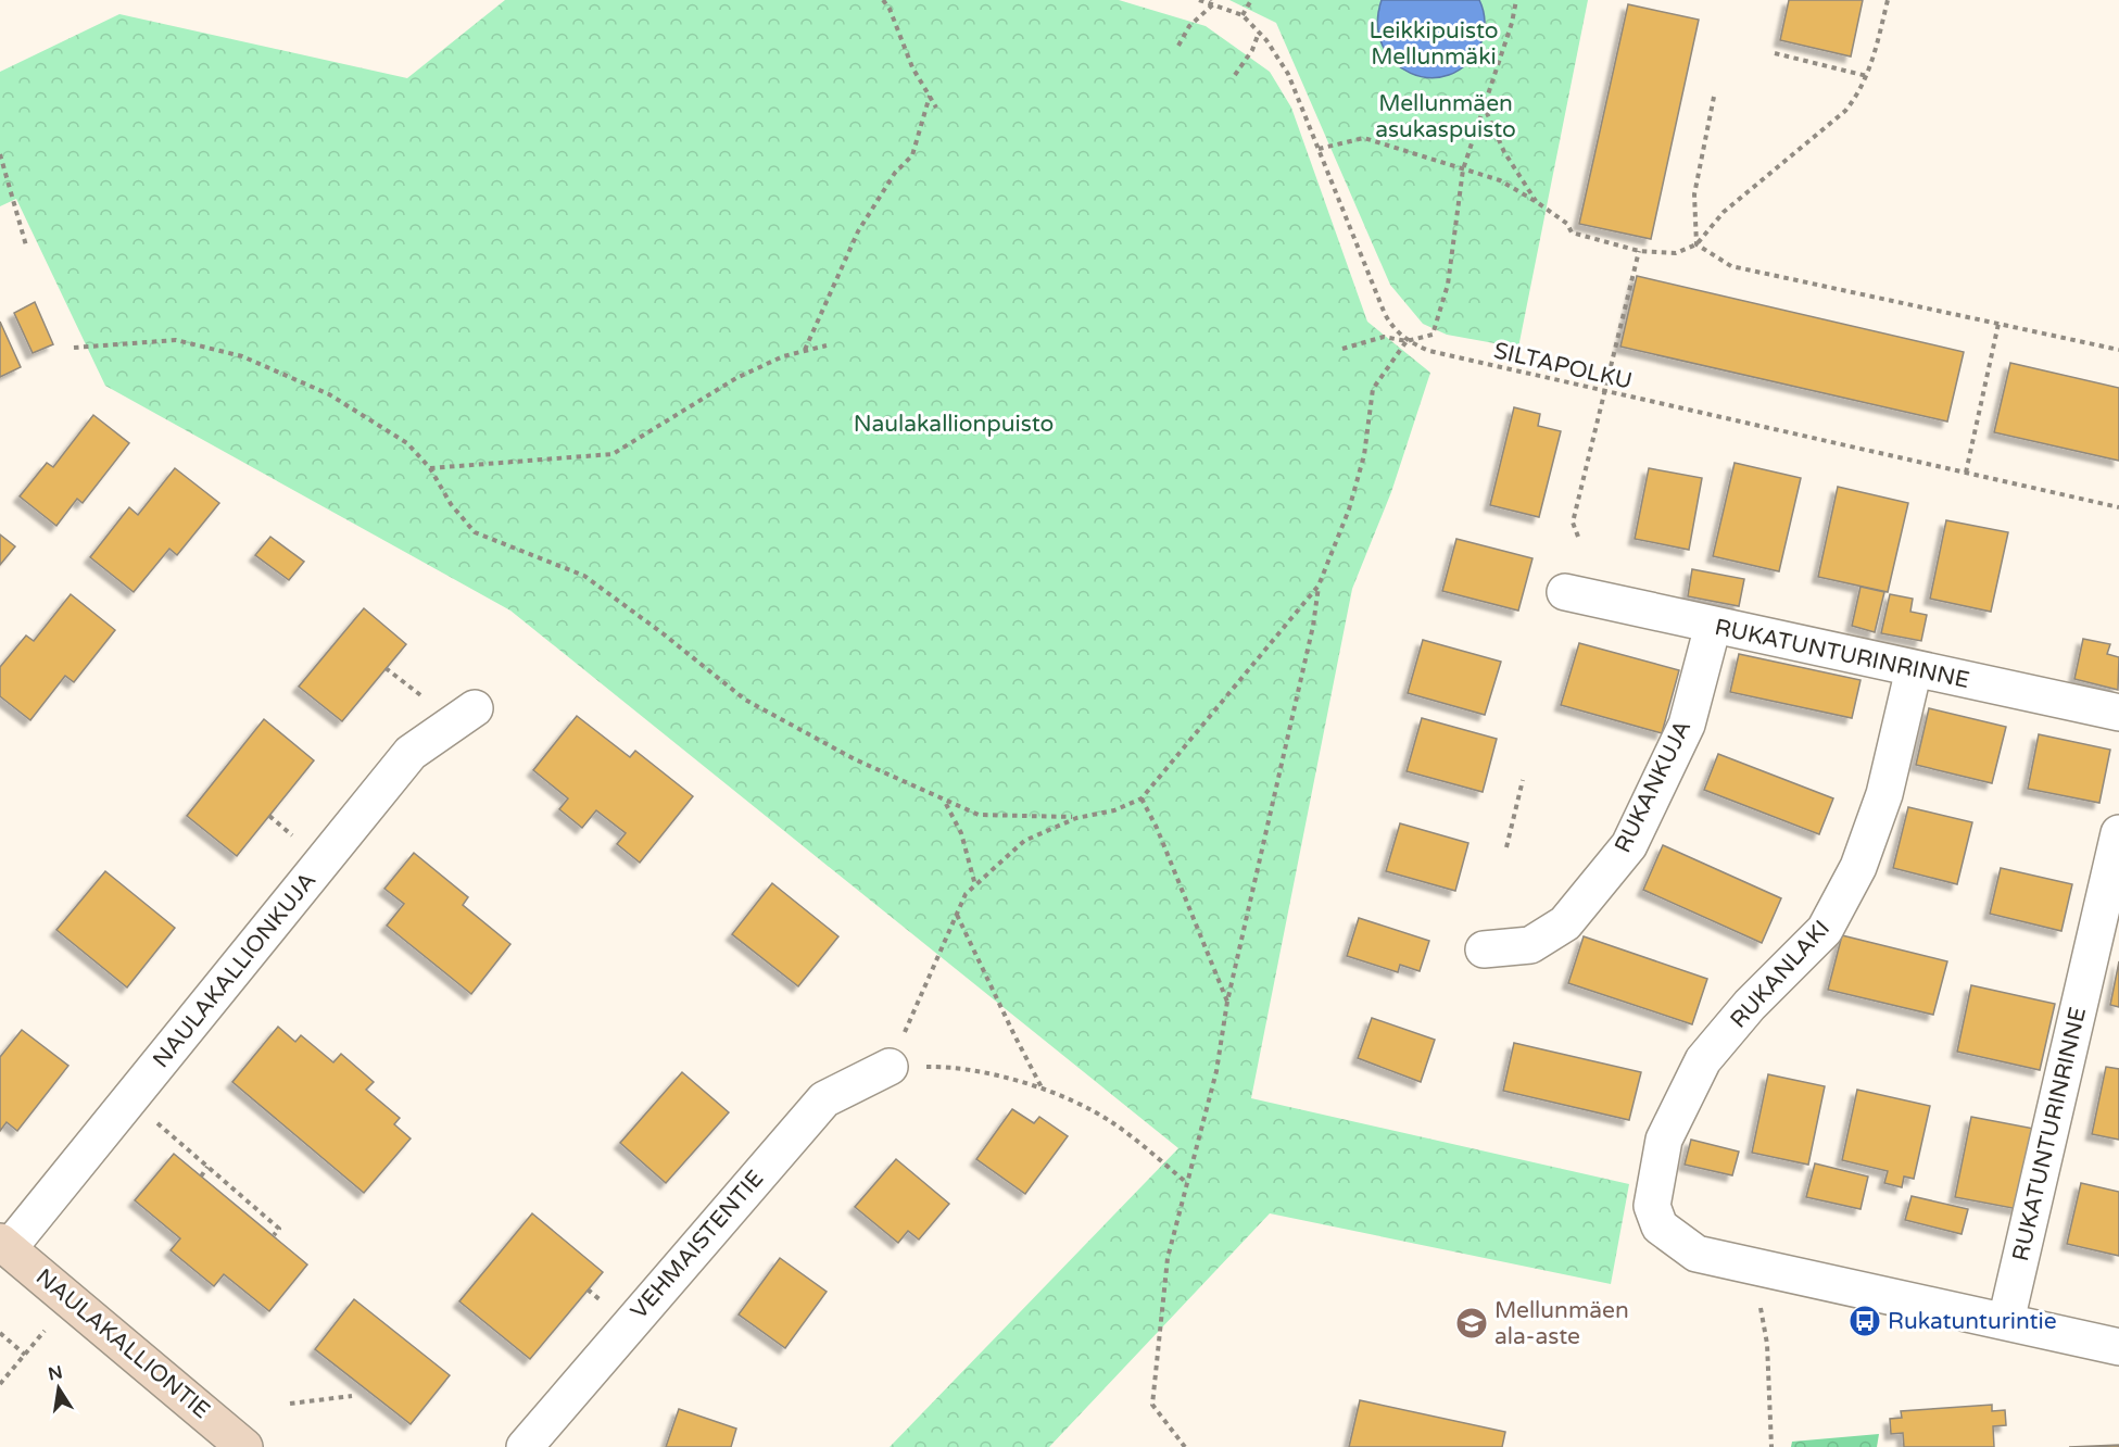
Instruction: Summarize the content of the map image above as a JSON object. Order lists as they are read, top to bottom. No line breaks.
{"streets":{"street":["RUKATUNTURINRINNE","RUKANKUJA","NAULAKALLIONKUJA","RUKANLAKI","VEHMAISTENTIE","NAULAKALLIONTIE"],"path":["SILTAPOLKU"]},"crossings":[["RUKATUNTURINRINNE","RUKANKUJA"],["RUKATUNTURINRINNE","RUKANLAKI"],["NAULAKALLIONKUJA","NAULAKALLIONTIE"]],"parks":["Leikkipuisto Mellunmäki","Mellunmäen asukaspuisto","Naulakallionpuisto"],"places":{"bus stop":["Rukatunturintie"],"school or university":["Mellunmäen ala-aste"]},"north":"top"}
